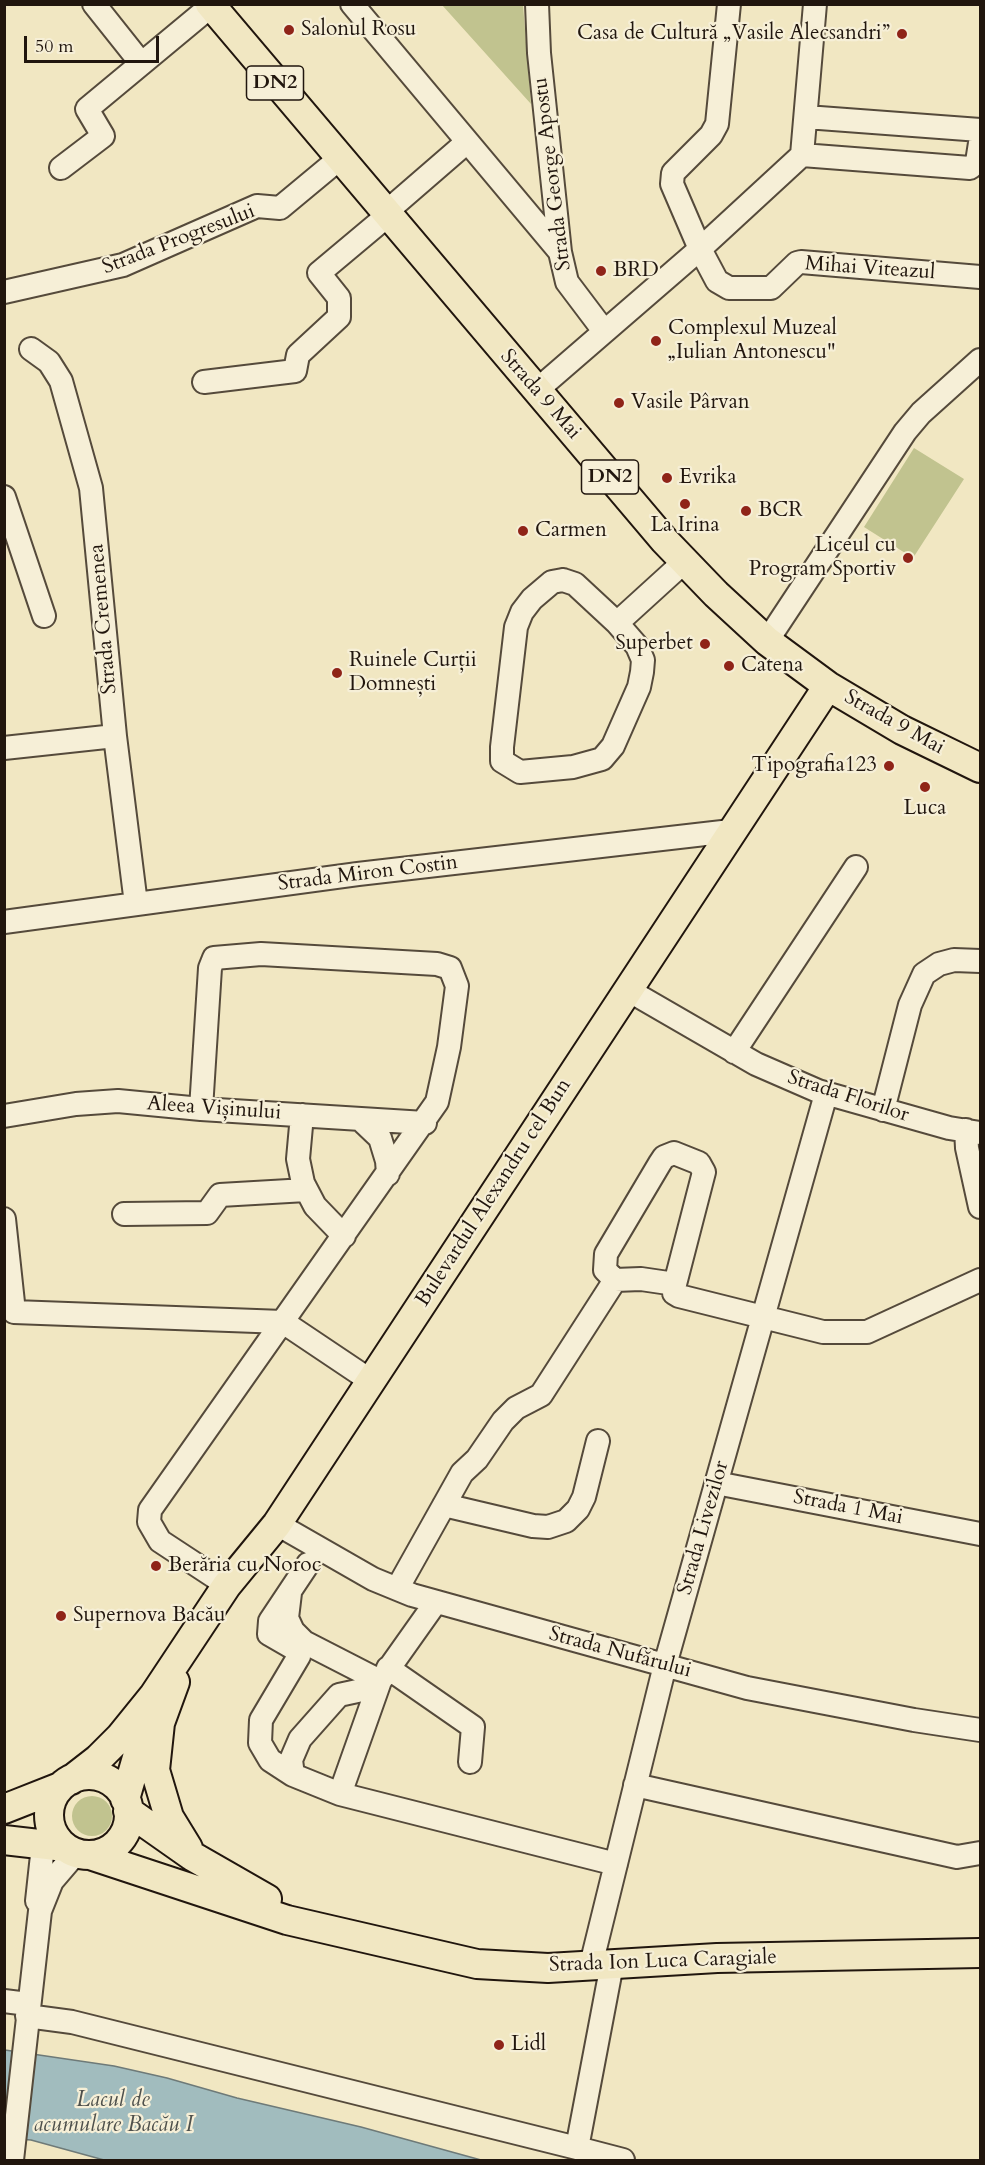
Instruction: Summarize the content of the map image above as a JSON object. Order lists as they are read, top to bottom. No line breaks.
{"streets":{"main road":["DN2","Strada 9 Mai","Bulevardul Alexandru cel Bun","Strada Ion Luca Caragiale"],"street":["Strada George Apostu","Strada Progresului","Mihai Viteazul","Strada Cremenea","Strada Miron Costin","Strada Florilor","Aleea Vișinului","Strada 1 Mai","Strada Livezilor","Strada Nufărului"]},"crossings":[["Strada Progresului","Strada 9 Mai"],["Strada 9 Mai","Bulevardul Alexandru cel Bun"],["Strada Cremenea","Strada Miron Costin"],["Strada Miron Costin","Bulevardul Alexandru cel Bun"],["Strada Florilor","Bulevardul Alexandru cel Bun"],["Strada Florilor","Strada Livezilor"],["Bulevardul Alexandru cel Bun","Strada Nufărului"],["Bulevardul Alexandru cel Bun","Strada Ion Luca Caragiale"],["Strada 1 Mai","Strada Livezilor"],["Strada Livezilor","Strada Nufărului"],["Strada Livezilor","Strada Ion Luca Caragiale"]],"water":["Lacul de acumulare Bacău I"],"places":["Salonul Rosu","Casa de Cultură „Vasile Alecsandri”","BRD","Complexul Muzeal „Iulian Antonescu\"","Vasile Pârvan","Evrika","La Irina","BCR","Carmen","Liceul cu Program Sportiv","Superbet","Catena","Ruinele Curții Domnești","Tipografia123","Luca","Berăria cu Noroc","Supernova Bacău","Lidl"],"scale_bar":"50 m"}
